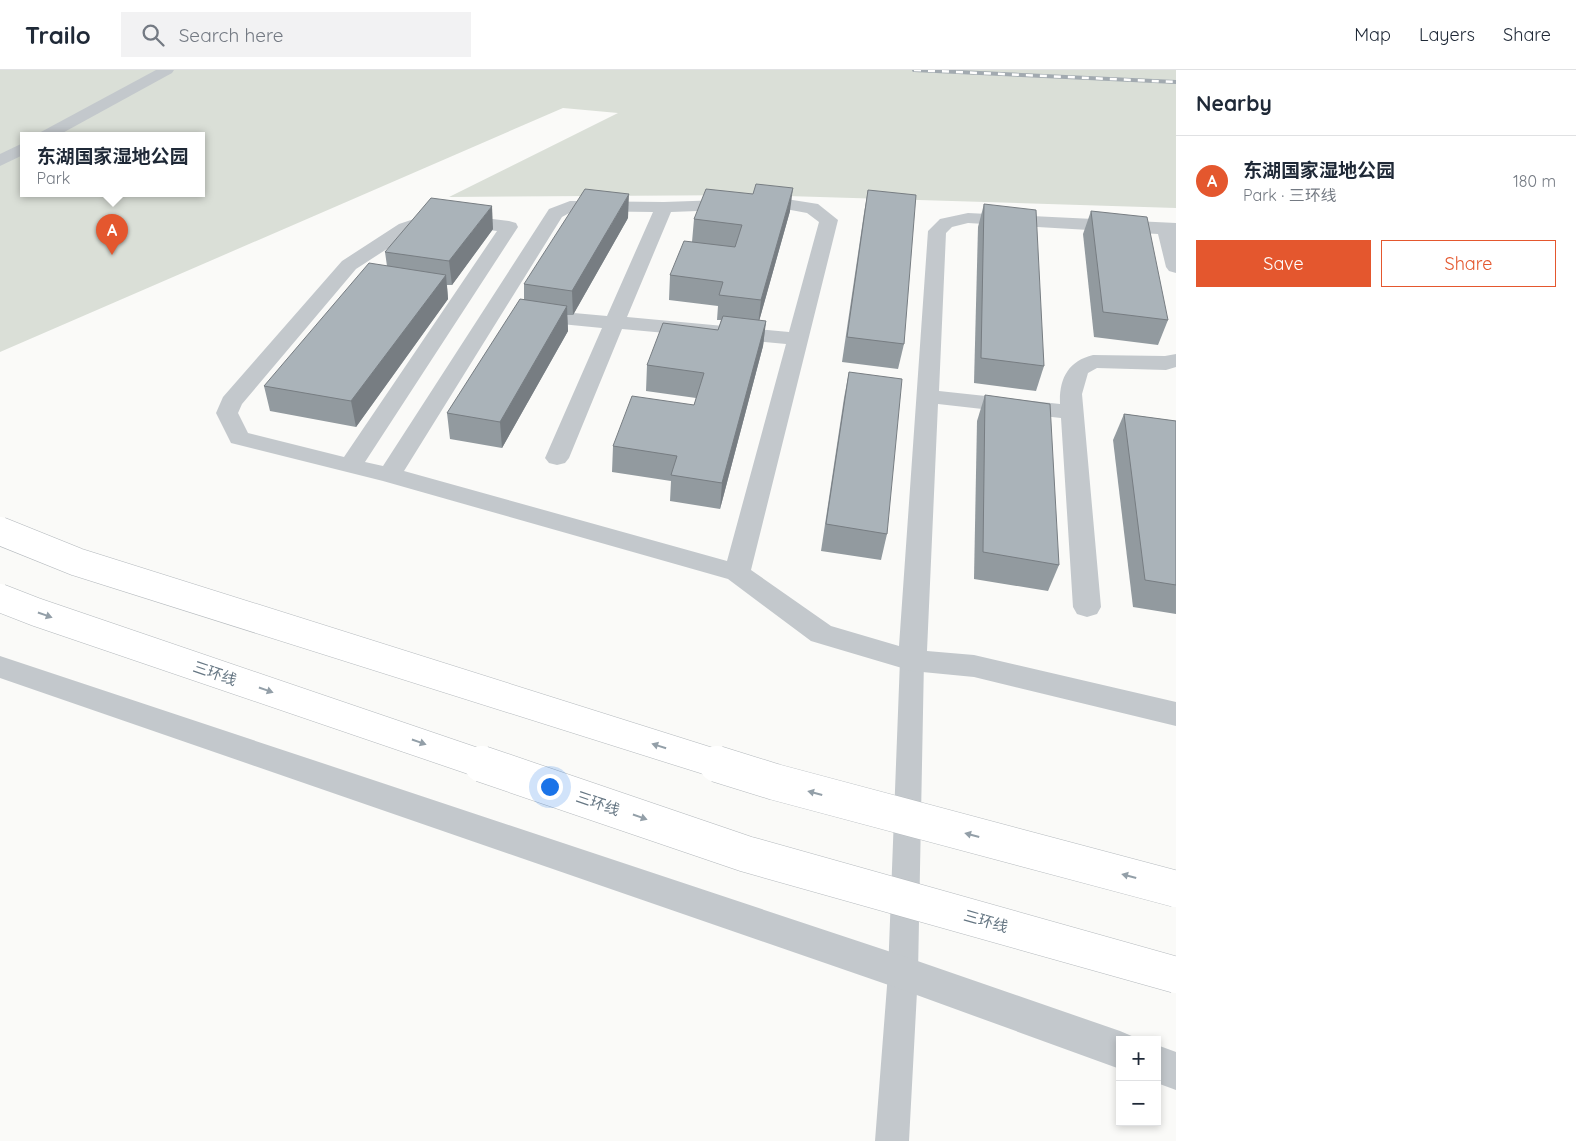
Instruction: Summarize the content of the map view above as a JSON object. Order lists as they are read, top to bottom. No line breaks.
{"streets":{"highway":["三环线"]},"page":{"header":"Trailo","search":"Search here","nav":["Map","Layers","Share"],"heading":"Nearby","popup":["东湖国家湿地公园","Park"],"list":[{"mark":"A","name":"东湖国家湿地公园","note":"Park · 三环线","value":"180 m"}],"pins":"A","buttons":["Save","Share"],"map_buttons":["+","−"]}}
